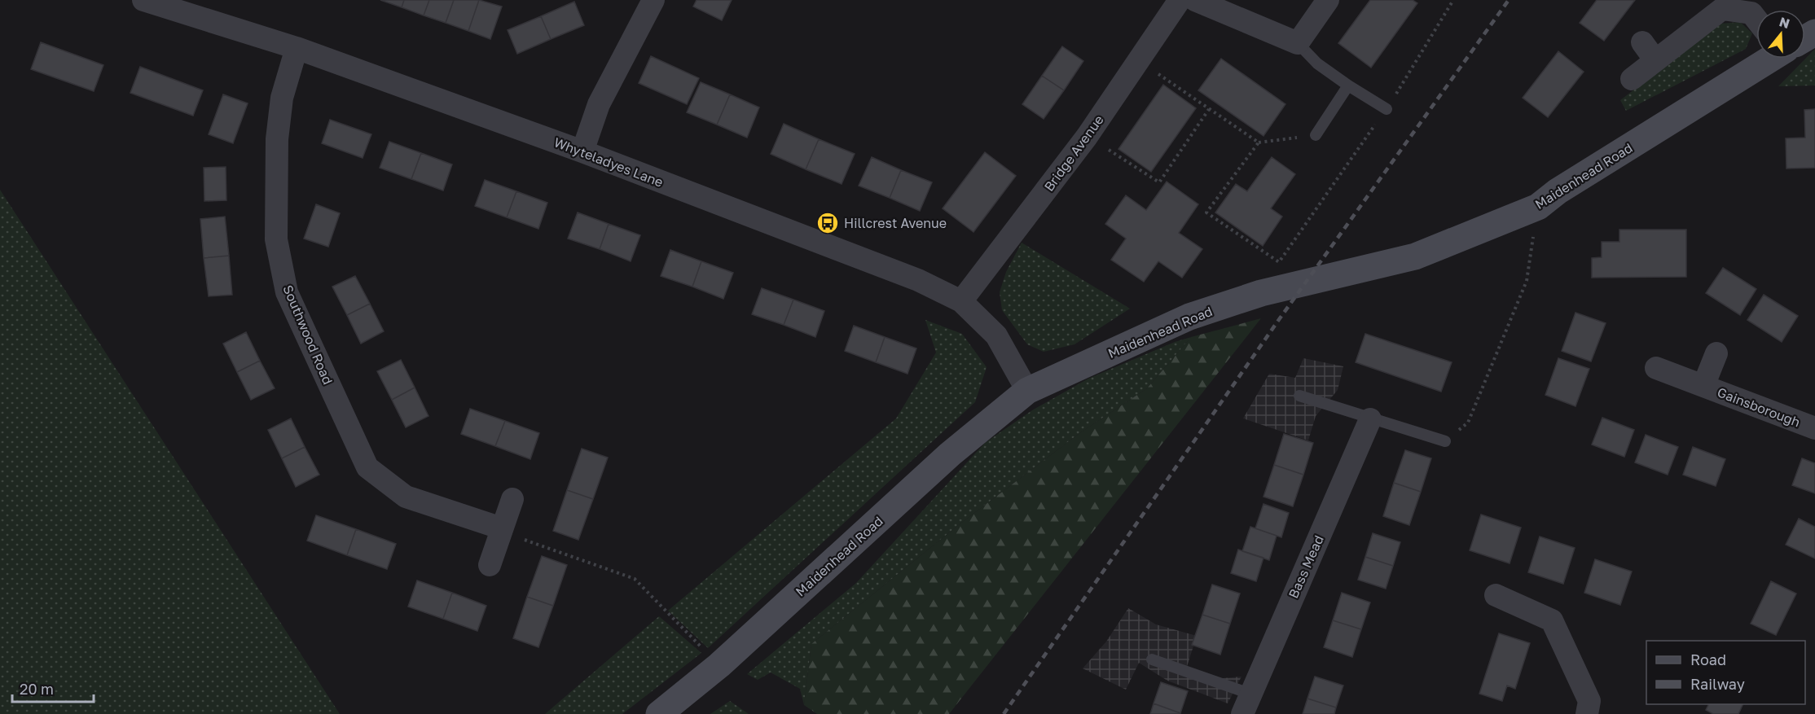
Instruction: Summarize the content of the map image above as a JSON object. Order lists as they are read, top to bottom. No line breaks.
{"streets":{"main road":["Maidenhead Road"],"street":["Bridge Avenue","Whyteladyes Lane","Southwood Road","Gainsborough","Bass Mead"]},"crossings":[["Bridge Avenue","Whyteladyes Lane"],["Whyteladyes Lane","Maidenhead Road"],["Whyteladyes Lane","Southwood Road"]],"places":{"bus stop":["Hillcrest Avenue"]},"legend":["Road","Railway"],"scale_bar":"20 m","north":"top"}
